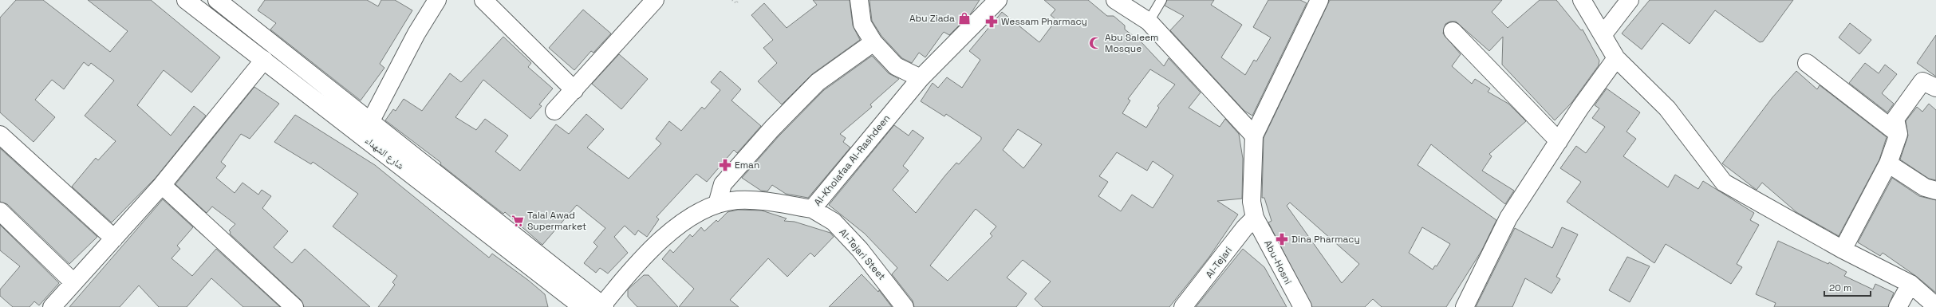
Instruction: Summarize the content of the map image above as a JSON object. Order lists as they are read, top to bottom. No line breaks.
{"streets":{"street":["شارع الشهداء","Al-Kholafaa Al-Rashdeen","Al-Tejari Steet","Al-Tejari","Abu-Hosni"]},"crossings":[["شارع الشهداء","Al-Kholafaa Al-Rashdeen"],["Al-Kholafaa Al-Rashdeen","Al-Tejari Steet"],["Al-Tejari","Abu-Hosni"]],"places":{"shop":["Abu Ziada"],"pharmacy":["Wessam Pharmacy","Eman","Dina Pharmacy"],"mosque":["Abu Saleem Mosque"],"supermarket":["Talal Awad Supermarket"]},"scale_bar":"20 m"}
